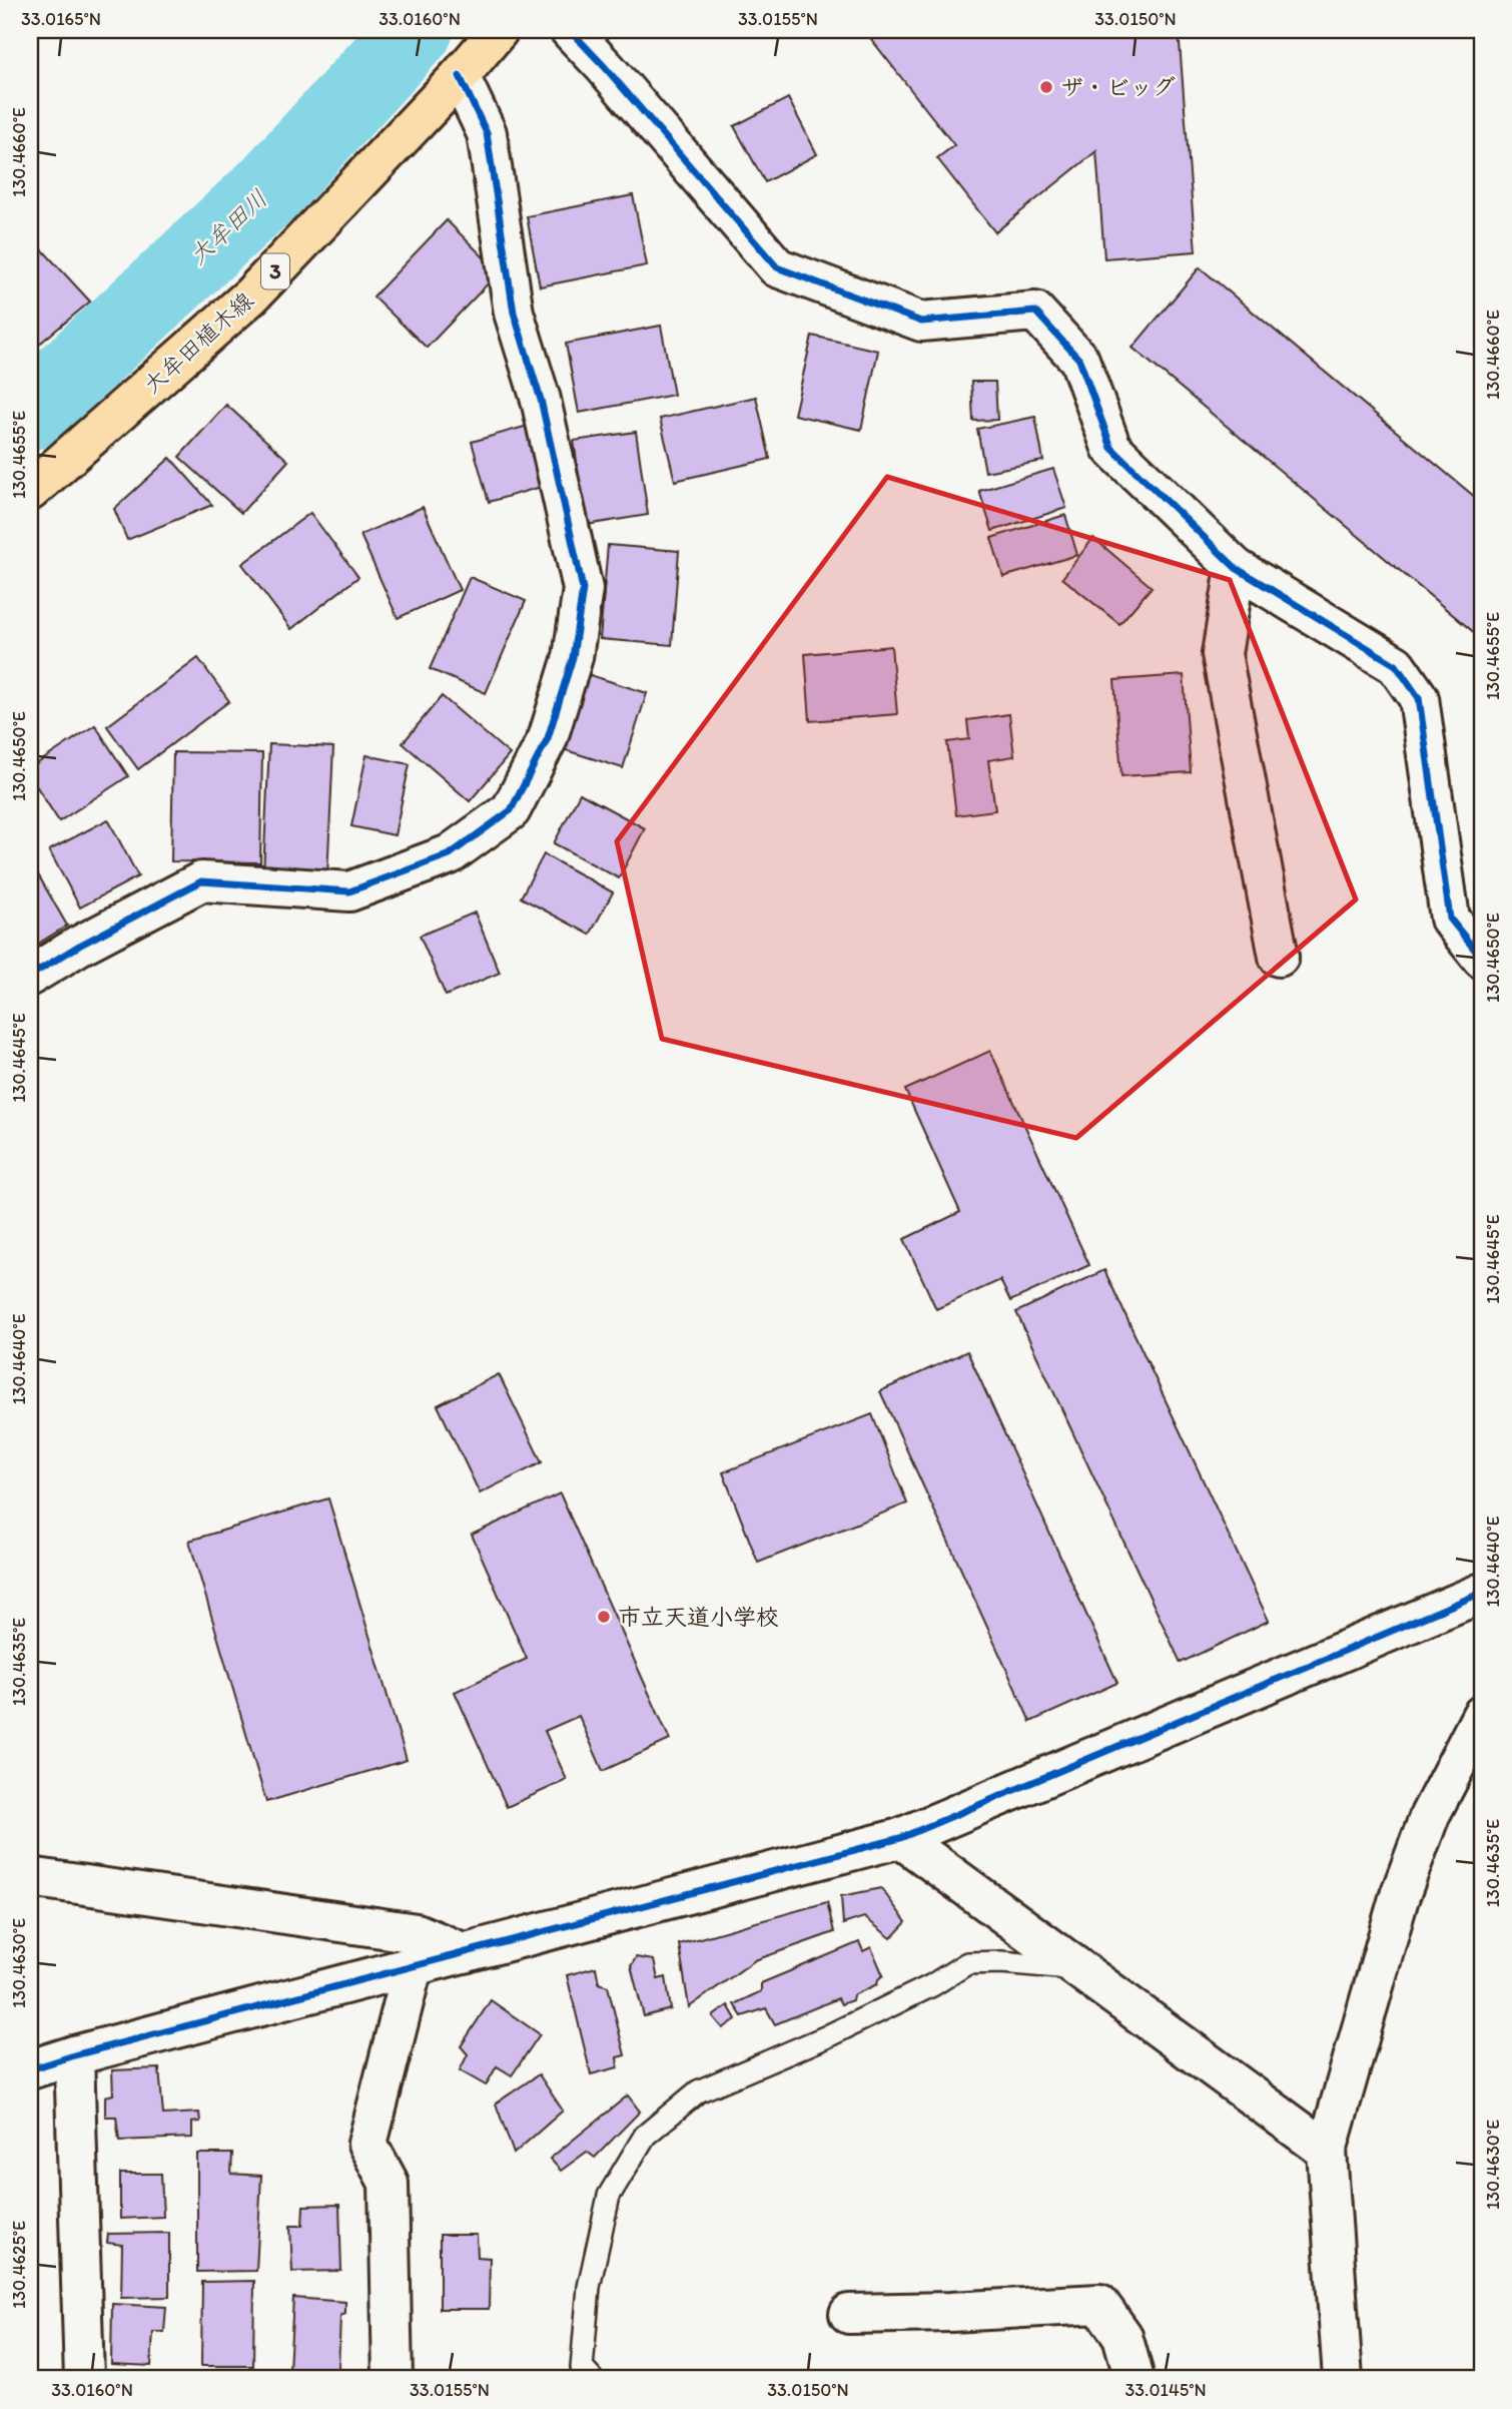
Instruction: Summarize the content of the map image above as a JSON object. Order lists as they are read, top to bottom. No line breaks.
{"streets":{"main road":["3","大牟田植木線"]},"water":["大牟田川"],"places":["ザ・ビッグ","市立天道小学校"],"coordinates":["33.0165°N","33.0160°N","33.0155°N","33.0150°N","130.4660°E","130.4655°E","130.4650°E","130.4645°E","130.4640°E","130.4635°E","130.4630°E","130.4625°E","33.0145°N"]}
